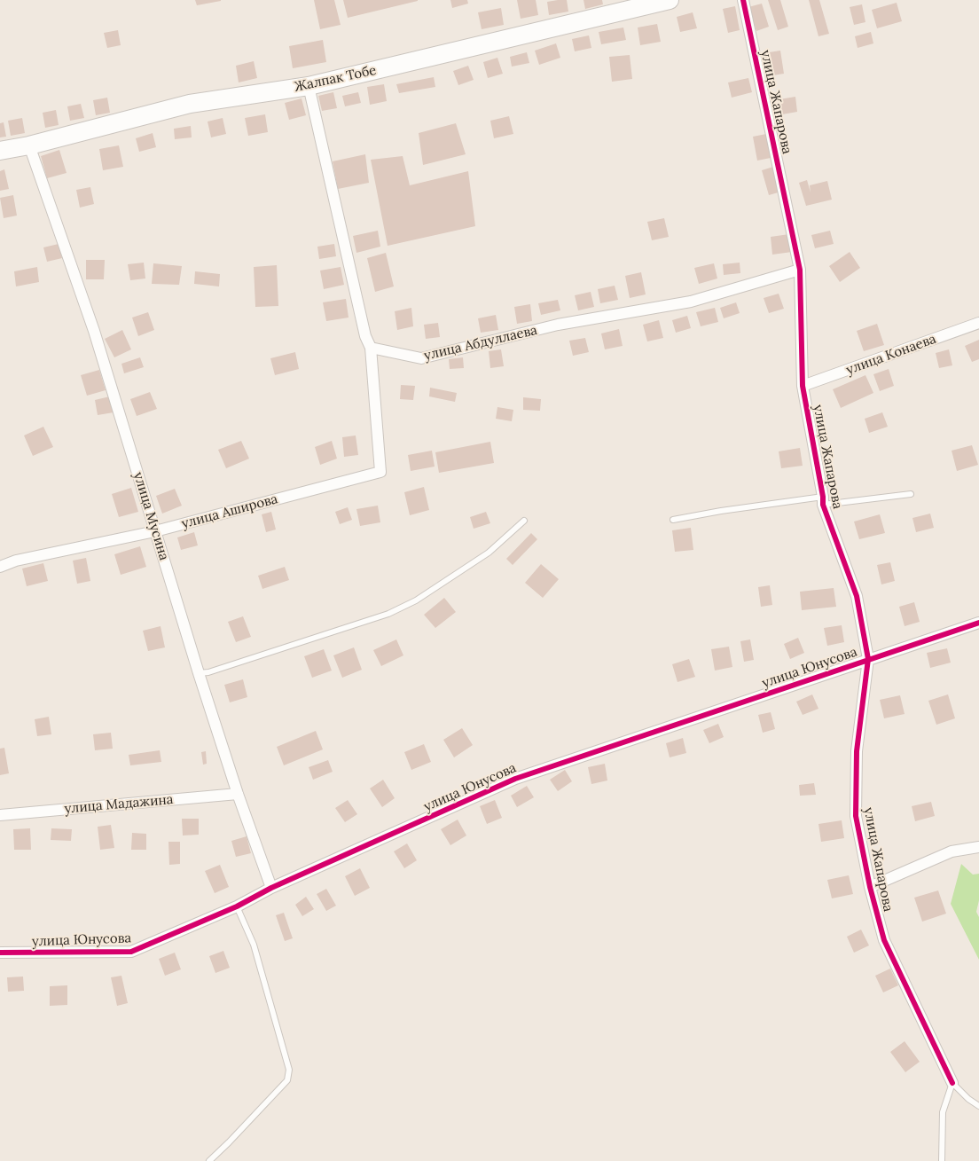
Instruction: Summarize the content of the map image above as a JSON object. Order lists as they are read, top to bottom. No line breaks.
{"streets":{"main road":["Жалпак Тобе"],"street":["улица Жапарова","улица Абдуллаева","улица Конаева","улица Аширова","улица Мусина","улица Юнусова","улица Мадажина"]},"crossings":[["Жалпак Тобе","улица Мусина"],["улица Жапарова","улица Абдуллаева"],["улица Жапарова","улица Конаева"],["улица Жапарова","улица Юнусова"],["улица Абдуллаева","улица Аширова"],["улица Аширова","улица Мусина"],["улица Мусина","улица Юнусова"],["улица Мусина","улица Мадажина"]]}
